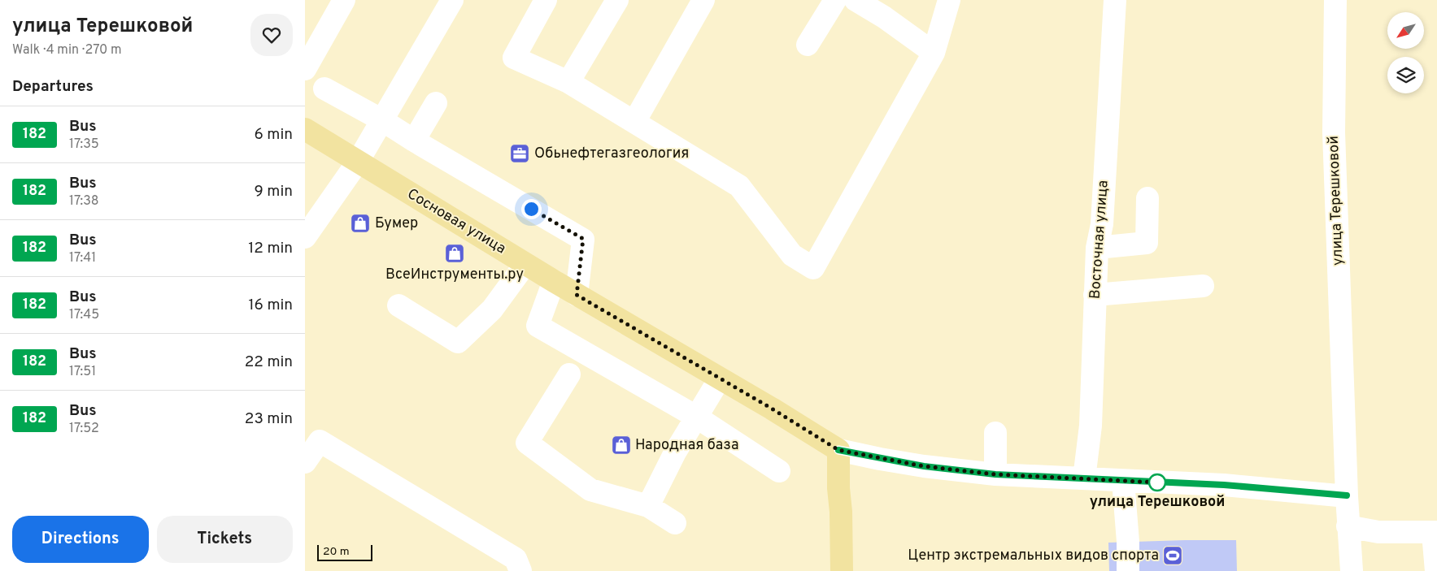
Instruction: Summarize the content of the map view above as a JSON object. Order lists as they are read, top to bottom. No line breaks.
{"streets":{"main road":["Сосновая улица"],"street":["улица Терешковой","Восточная улица"]},"places":{"office":["Обьнефтегазгеология"],"shop":["Бумер","ВсеИнструменты.ру","Народная база"],"other":["улица Терешковой"],"sports":["Центр экстремальных видов спорта"]},"lines":["bus line 182"],"scale_bar":"20 m","north":"bottom left","page":{"heading":[["улица Терешковой","Walk · 4 min · 270 m"],"Departures"],"list":[{"mark":"182","name":"Bus","note":"17:35","value":"6 min"},{"mark":"182","name":"Bus","note":"17:38","value":"9 min"},{"mark":"182","name":"Bus","note":"17:41","value":"12 min"},{"mark":"182","name":"Bus","note":"17:45","value":"16 min"},{"mark":"182","name":"Bus","note":"17:51","value":"22 min"},{"mark":"182","name":"Bus","note":"17:52","value":"23 min"}],"buttons":["Directions","Tickets"],"scale":"20 m"}}
